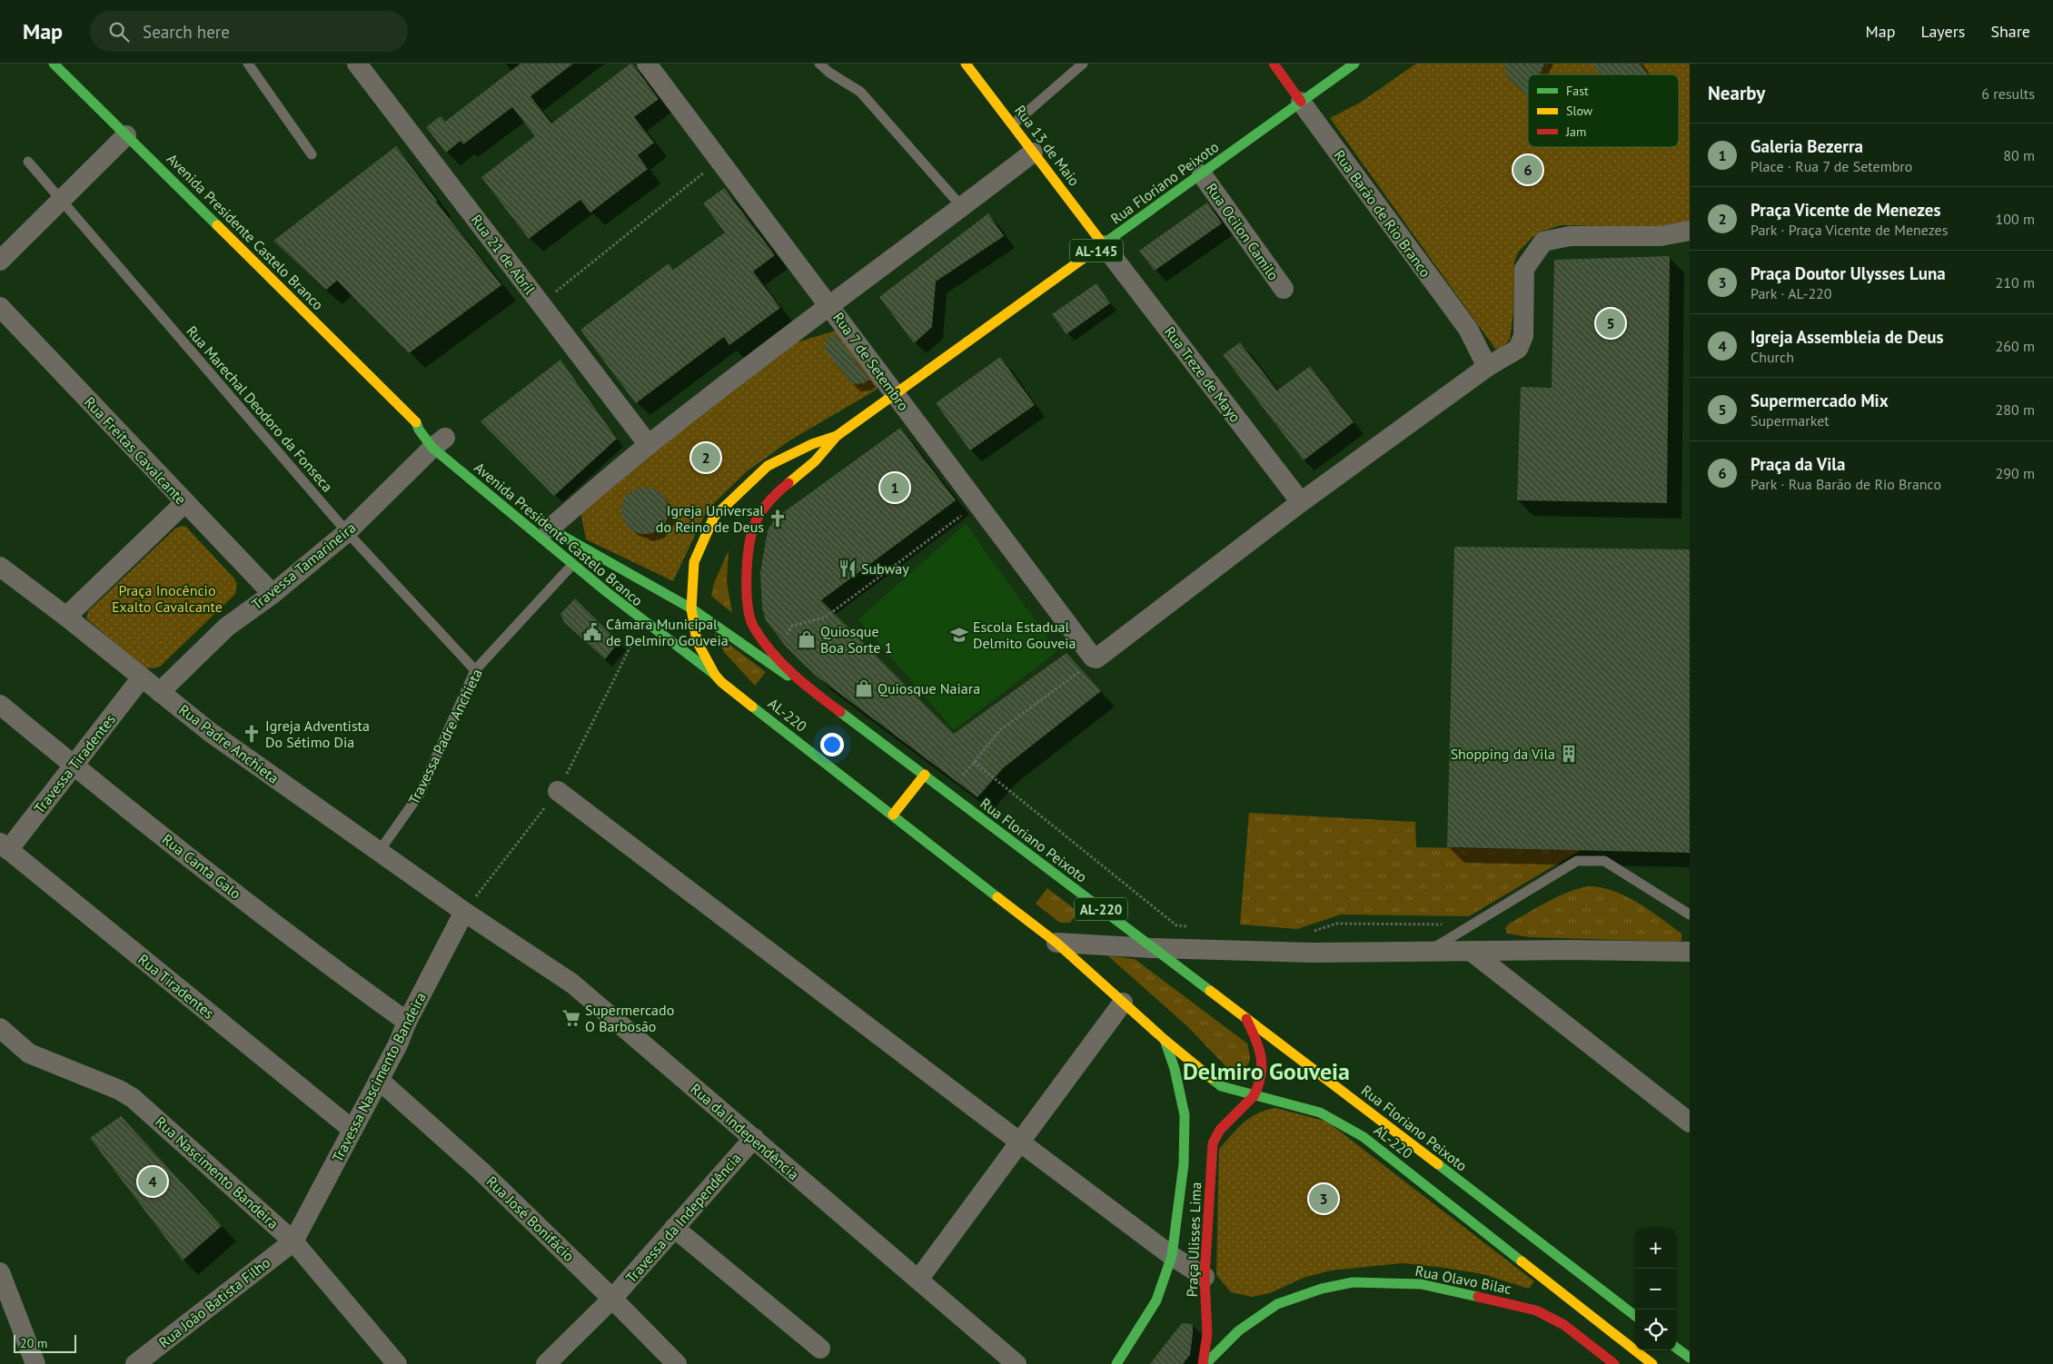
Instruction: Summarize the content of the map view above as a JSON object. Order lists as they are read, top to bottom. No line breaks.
{"streets":{"main road":["Rua 13 de Maio","Rua Floriano Peixoto","Rua Barão de Rio Branco","Avenida Presidente Castelo Branco","AL-145","AL-220","Praça Ulisses Lima","Rua Olavo Bilac"],"street":["Rua Ocilon Camilo","Rua 21 de Abril","Rua 7 de Setembro","Rua Treze de Mayo","Rua Freitas Cavalcante","Travessa Tamarineira","Rua Padre Anchieta","Travessa Tiradentes","Rua Canta Galo","Rua Tiradentes","Travessa Nascimento Bandeira","Rua da Independência","Rua Nascimento Bandeira","Travessa da Independência","Rua José Bonifácio","Rua João Batista Filho"],"lane":["Rua Marechal Deodoro da Fonseca","Travessa Padre Anchieta"]},"crossings":[["Rua 13 de Maio","Rua Floriano Peixoto"],["Rua 13 de Maio","Rua Treze de Mayo"],["Rua Floriano Peixoto","Rua Barão de Rio Branco"],["Rua Floriano Peixoto","Avenida Presidente Castelo Branco"],["Rua Floriano Peixoto","Rua Ocilon Camilo"],["Rua Floriano Peixoto","Rua 7 de Setembro"],["Rua Floriano Peixoto","Rua Treze de Mayo"],["Rua Floriano Peixoto","AL-220"],["Avenida Presidente Castelo Branco","Travessa Tamarineira"],["Avenida Presidente Castelo Branco","AL-220"],["Avenida Presidente Castelo Branco","Travessa Padre Anchieta"],["Rua Marechal Deodoro da Fonseca","Travessa Tamarineira"],["Rua Marechal Deodoro da Fonseca","Travessa Padre Anchieta"],["Rua Freitas Cavalcante","Travessa Tamarineira"],["Travessa Tamarineira","Rua Padre Anchieta"],["AL-220","Praça Ulisses Lima"],["Travessa Padre Anchieta","Rua Padre Anchieta"],["Rua Padre Anchieta","Travessa Tiradentes"],["Rua Padre Anchieta","Travessa Nascimento Bandeira"],["Rua Padre Anchieta","Rua da Independência"],["Travessa Tiradentes","Rua Canta Galo"],["Travessa Tiradentes","Rua Tiradentes"],["Rua Canta Galo","Travessa Nascimento Bandeira"],["Rua Tiradentes","Travessa Nascimento Bandeira"],["Travessa Nascimento Bandeira","Rua da Independência"],["Travessa Nascimento Bandeira","Rua Nascimento Bandeira"],["Travessa Nascimento Bandeira","Rua José Bonifácio"],["Travessa Nascimento Bandeira","Rua João Batista Filho"],["Rua da Independência","Travessa da Independência"],["Rua Nascimento Bandeira","Rua João Batista Filho"],["Travessa da Independência","Rua José Bonifácio"],["Praça Ulisses Lima","Rua Olavo Bilac"]],"districts":["Delmiro Gouveia"],"parks":["Praça Inocêncio Exalto Cavalcante"],"places":{"church":["Igreja Universal do Reino de Deus","Igreja Adventista Do Sétimo Dia"],"restaurant":["Subway"],"public building":["Câmara Municipal de Delmiro Gouveia"],"school or university":["Escola Estadual Delmito Gouveia"],"shop":["Quiosque Boa Sorte 1","Quiosque Naiara"],"building":["Shopping da Vila"],"supermarket":["Supermercado O Barbosão"]},"legend":["Fast","Slow","Jam"],"scale_bar":"20 m","page":{"header":"Map","search":"Search here","nav":["Map","Layers","Share"],"heading":["Nearby","6 results"],"list":[{"mark":"1","name":"Galeria Bezerra","note":"Place · Rua 7 de Setembro","value":"80 m"},{"mark":"2","name":"Praça Vicente de Menezes","note":"Park · Praça Vicente de Menezes","value":"100 m"},{"mark":"3","name":"Praça Doutor Ulysses Luna","note":"Park · AL-220","value":"210 m"},{"mark":"4","name":"Igreja Assembleia de Deus","note":"Church","value":"260 m"},{"mark":"5","name":"Supermercado Mix","note":"Supermarket","value":"280 m"},{"mark":"6","name":"Praça da Vila","note":"Park · Rua Barão de Rio Branco","value":"290 m"}],"pins":["6","5","2","1","4","3"],"map_buttons":["+","−"],"scale":"20 m"}}
